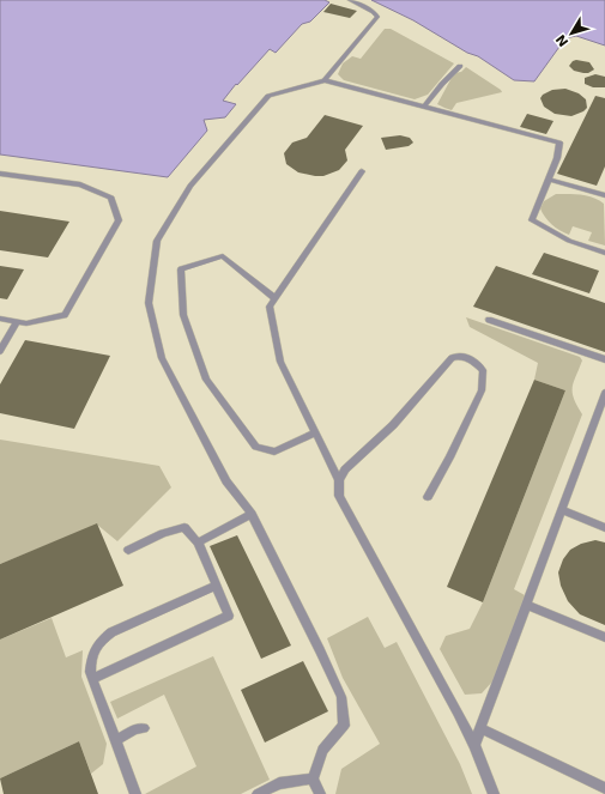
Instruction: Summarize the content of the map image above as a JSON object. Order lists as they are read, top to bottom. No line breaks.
{"north":"bottom left"}
